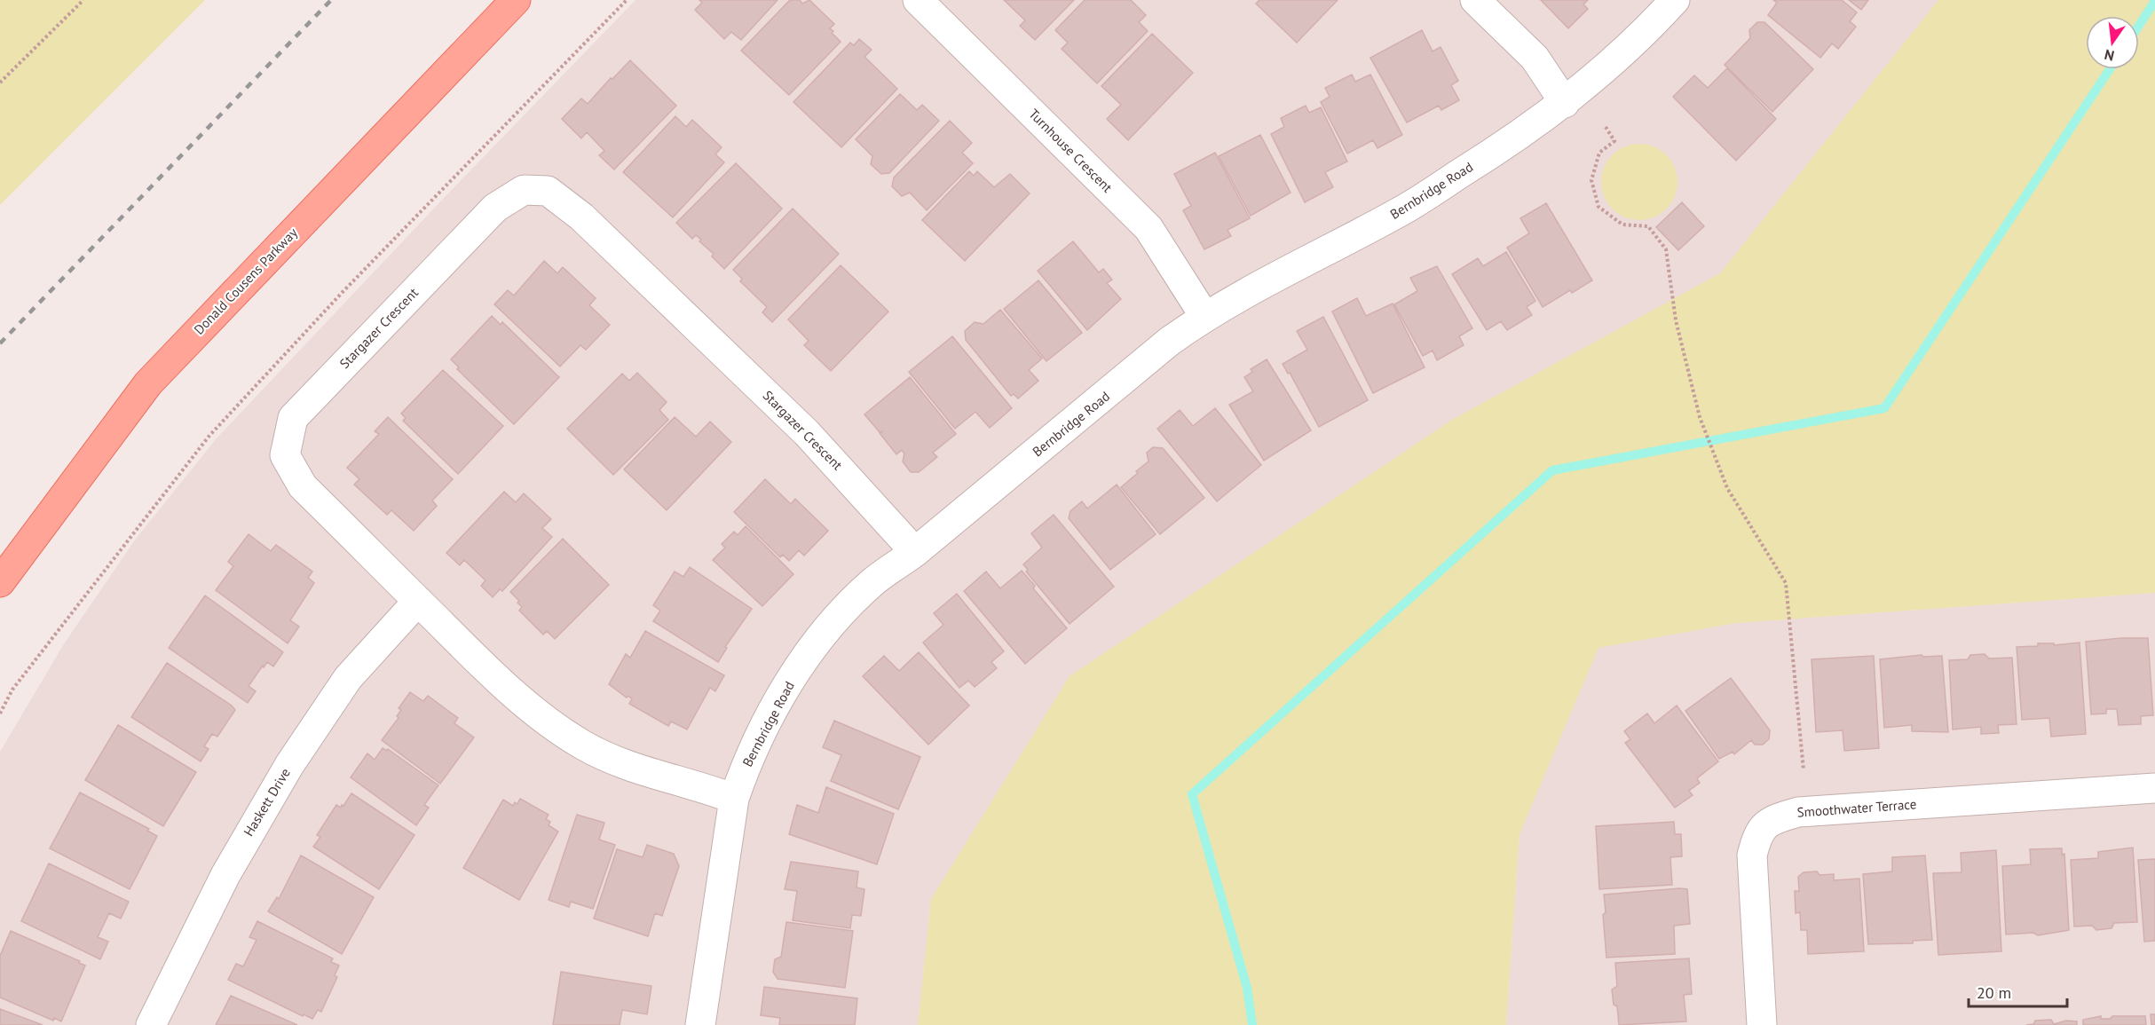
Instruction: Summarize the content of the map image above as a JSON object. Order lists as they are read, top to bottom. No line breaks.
{"streets":{"main road":["Donald Cousens Parkway"],"street":["Turnhouse Crescent","Bernbridge Road","Stargazer Crescent","Haskett Drive","Smoothwater Terrace"]},"crossings":[["Turnhouse Crescent","Bernbridge Road"],["Bernbridge Road","Stargazer Crescent"],["Stargazer Crescent","Haskett Drive"]],"scale_bar":"20 m","north":"bottom"}
